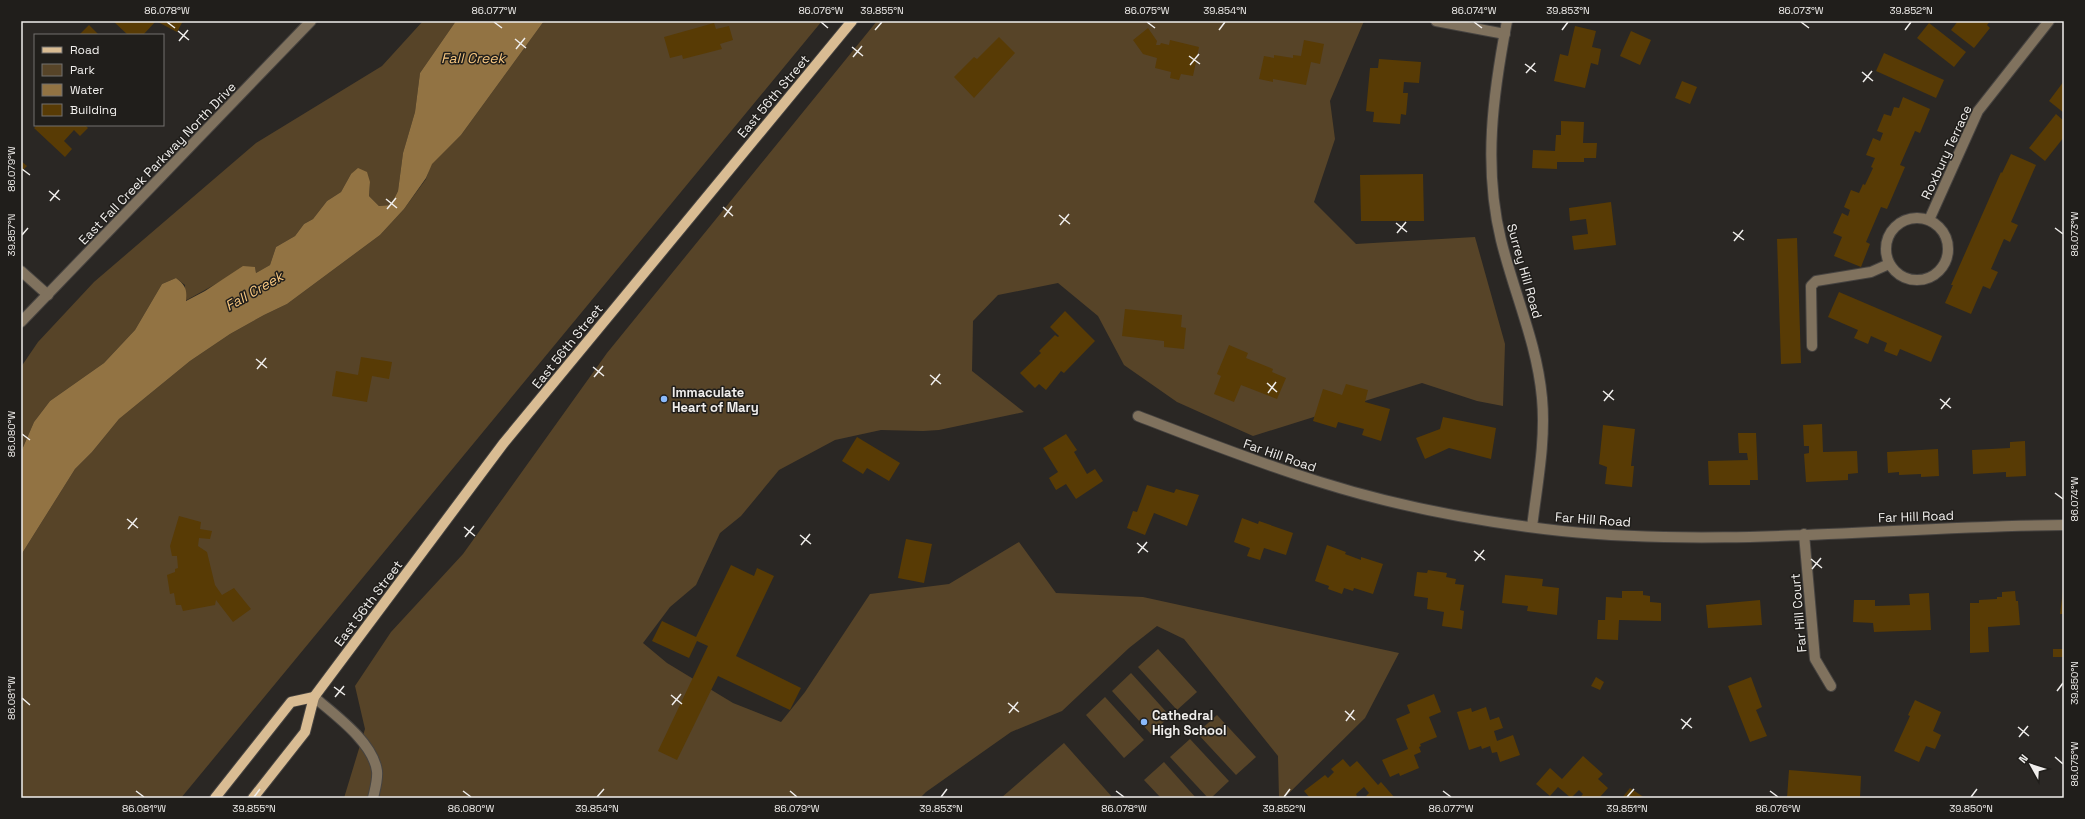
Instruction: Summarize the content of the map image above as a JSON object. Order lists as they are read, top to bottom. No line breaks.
{"streets":{"main road":["East 56th Street"],"street":["Roxbury Terrace","East Fall Creek Parkway North Drive","Surrey Hill Road","Far Hill Road","Far Hill Court"]},"crossings":[["Surrey Hill Road","Far Hill Road"],["Far Hill Road","Far Hill Court"]],"water":["Fall Creek"],"places":["Immaculate Heart of Mary","Cathedral High School"],"legend":["Road","Park","Water","Building"],"north":"top left","coordinates":["86.078°W","86.077°W","86.076°W","39.855°N","86.075°W","39.854°N","86.074°W","39.853°N","86.073°W","39.852°N","86.079°W","39.857°N","86.080°W","39.850°N","86.081°W","39.851°N"]}
